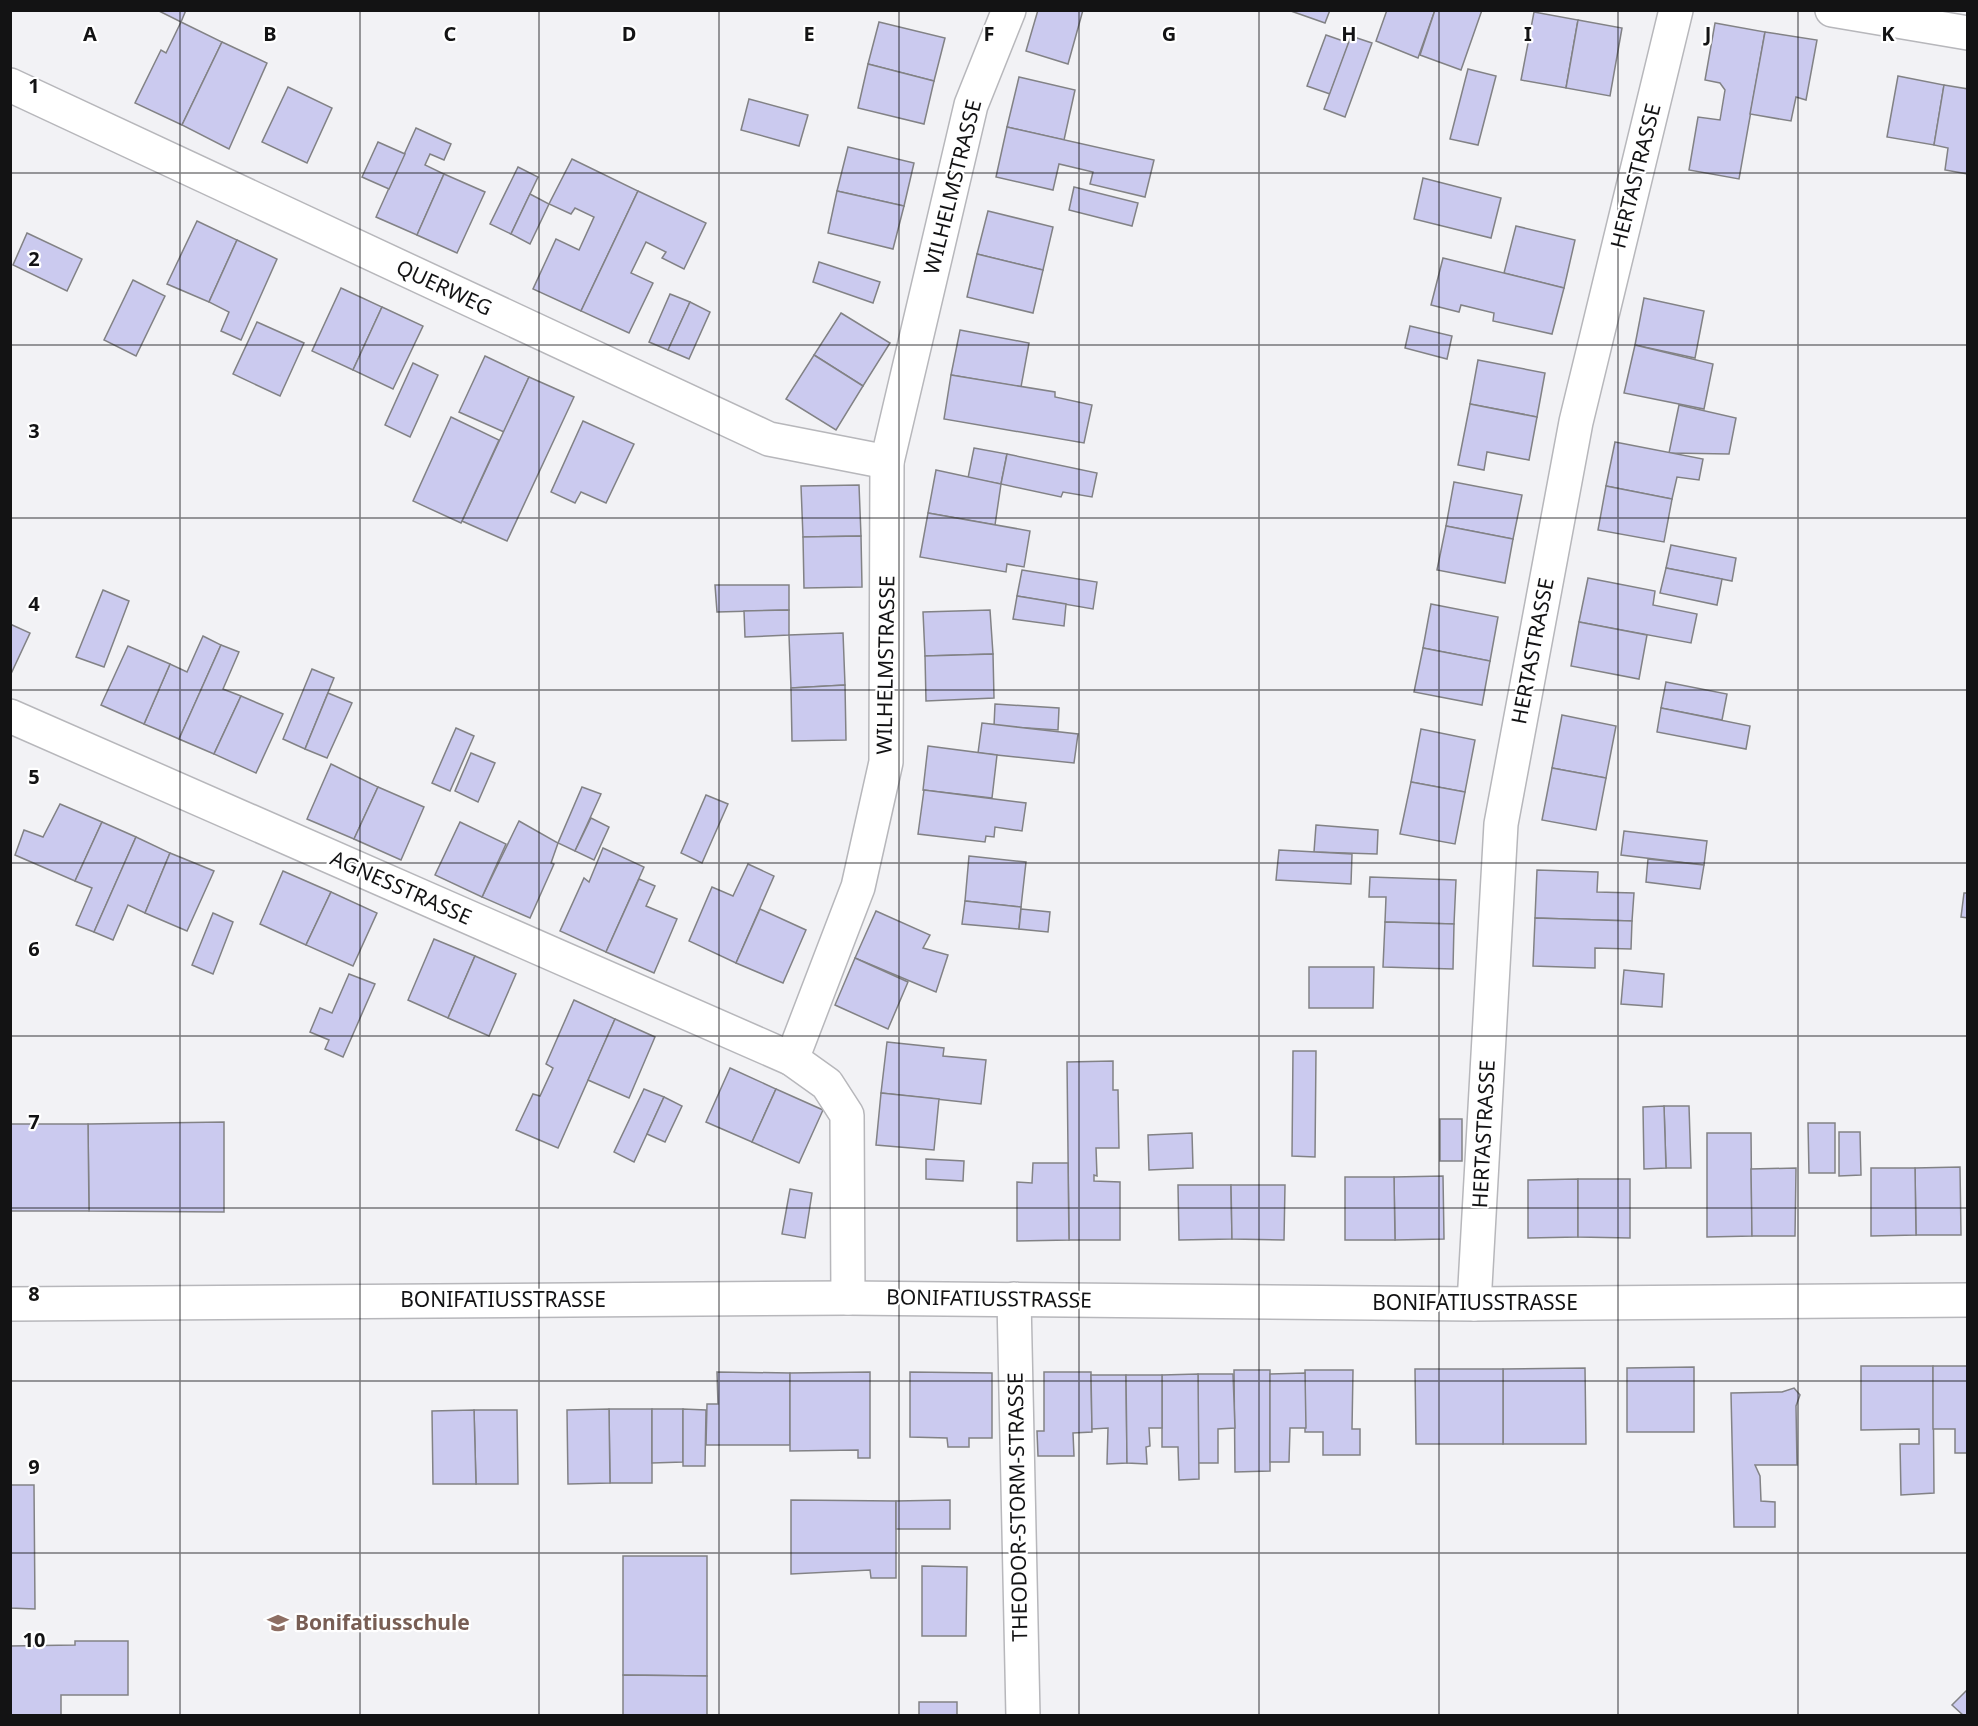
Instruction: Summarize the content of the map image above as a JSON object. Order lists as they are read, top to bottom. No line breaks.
{"streets":{"street":["HERTASTRASSE","WILHELMSTRASSE","QUERWEG","AGNESSTRASSE","BONIFATIUSSTRASSE","THEODOR-STORM-STRASSE"]},"crossings":[["HERTASTRASSE","BONIFATIUSSTRASSE"],["WILHELMSTRASSE","QUERWEG"],["WILHELMSTRASSE","AGNESSTRASSE"],["BONIFATIUSSTRASSE","THEODOR-STORM-STRASSE"]],"places":{"school or university":["Bonifatiusschule"]},"grid":{"columns":["A","B","C","D","E","F","G","H","I","J","K"],"rows":["1","2","3","4","5","6","7","8","9","10"]}}
